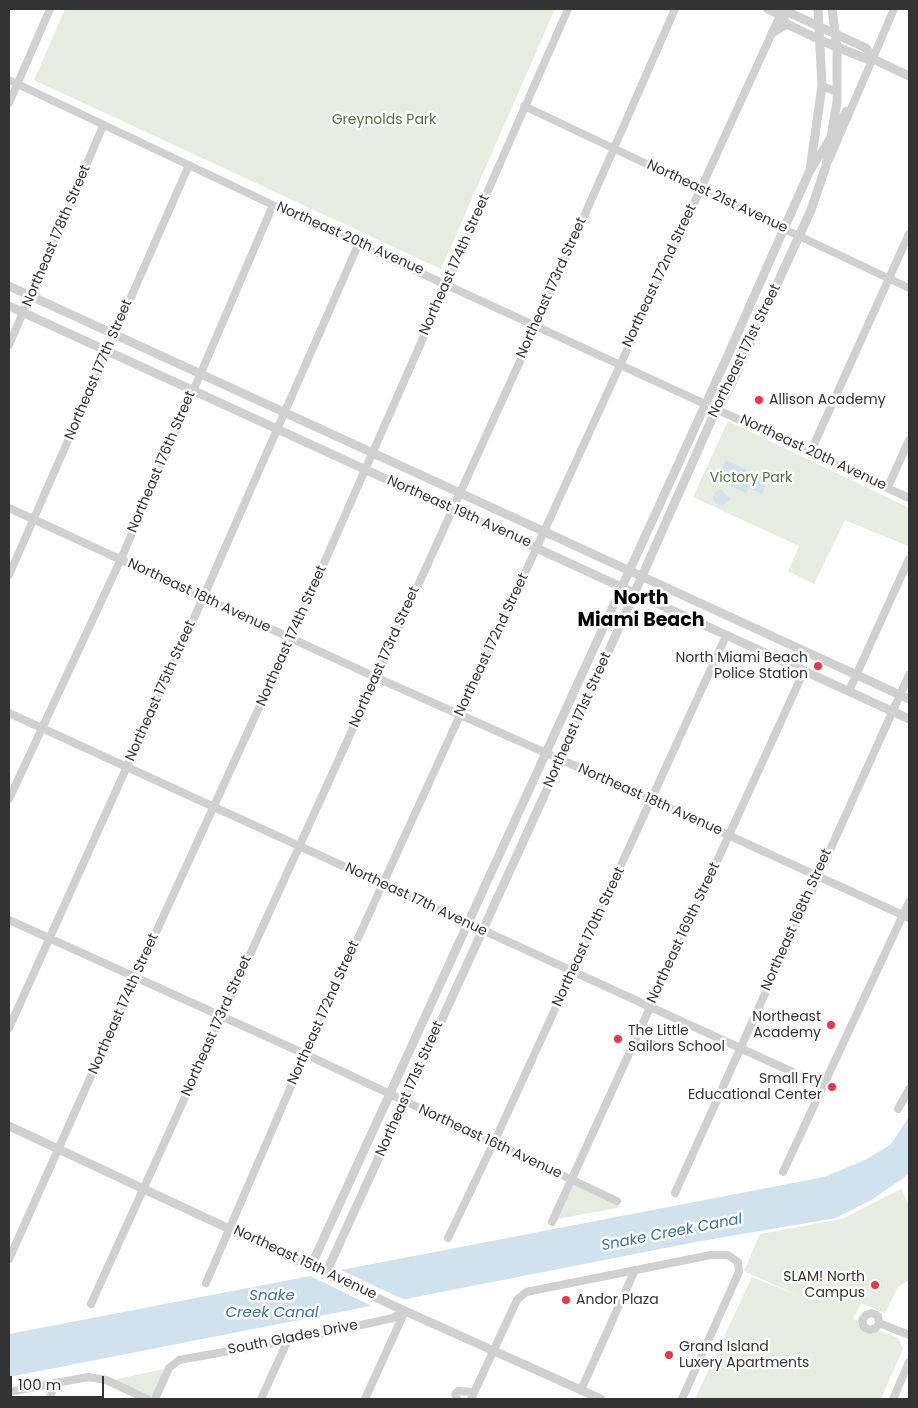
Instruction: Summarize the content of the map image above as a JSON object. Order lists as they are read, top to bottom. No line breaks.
{"streets":{"street":["Northeast 21st Avenue","Northeast 178th Street","Northeast 20th Avenue","Northeast 174th Street","Northeast 172nd Street","Northeast 173rd Street","Northeast 171st Street","Northeast 177th Street","Northeast 176th Street","Northeast 19th Avenue","Northeast 18th Avenue","Northeast 175th Street","Northeast 17th Avenue","Northeast 168th Street","Northeast 169th Street","Northeast 170th Street","Northeast 16th Avenue","Northeast 15th Avenue","South Glades Drive"]},"crossings":[["Northeast 21st Avenue","Northeast 174th Street"],["Northeast 21st Avenue","Northeast 172nd Street"],["Northeast 21st Avenue","Northeast 173rd Street"],["Northeast 21st Avenue","Northeast 171st Street"],["Northeast 178th Street","Northeast 20th Avenue"],["Northeast 178th Street","Northeast 19th Avenue"],["Northeast 20th Avenue","Northeast 174th Street"],["Northeast 20th Avenue","Northeast 172nd Street"],["Northeast 20th Avenue","Northeast 173rd Street"],["Northeast 20th Avenue","Northeast 171st Street"],["Northeast 20th Avenue","Northeast 177th Street"],["Northeast 20th Avenue","Northeast 176th Street"],["Northeast 20th Avenue","Northeast 175th Street"],["Northeast 174th Street","Northeast 19th Avenue"],["Northeast 174th Street","Northeast 18th Avenue"],["Northeast 174th Street","Northeast 17th Avenue"],["Northeast 174th Street","Northeast 16th Avenue"],["Northeast 174th Street","Northeast 15th Avenue"],["Northeast 172nd Street","Northeast 19th Avenue"],["Northeast 172nd Street","Northeast 18th Avenue"],["Northeast 172nd Street","Northeast 17th Avenue"],["Northeast 172nd Street","Northeast 16th Avenue"],["Northeast 172nd Street","Northeast 15th Avenue"],["Northeast 173rd Street","Northeast 19th Avenue"],["Northeast 173rd Street","Northeast 18th Avenue"],["Northeast 173rd Street","Northeast 17th Avenue"],["Northeast 173rd Street","Northeast 16th Avenue"],["Northeast 173rd Street","Northeast 15th Avenue"],["Northeast 171st Street","Northeast 19th Avenue"],["Northeast 171st Street","Northeast 18th Avenue"],["Northeast 171st Street","Northeast 17th Avenue"],["Northeast 171st Street","Northeast 16th Avenue"],["Northeast 171st Street","Northeast 15th Avenue"],["Northeast 177th Street","Northeast 19th Avenue"],["Northeast 177th Street","Northeast 18th Avenue"],["Northeast 176th Street","Northeast 19th Avenue"],["Northeast 176th Street","Northeast 18th Avenue"],["Northeast 176th Street","Northeast 17th Avenue"],["Northeast 19th Avenue","Northeast 175th Street"],["Northeast 19th Avenue","Northeast 168th Street"],["Northeast 19th Avenue","Northeast 169th Street"],["Northeast 19th Avenue","Northeast 170th Street"],["Northeast 18th Avenue","Northeast 175th Street"],["Northeast 18th Avenue","Northeast 168th Street"],["Northeast 18th Avenue","Northeast 169th Street"],["Northeast 18th Avenue","Northeast 170th Street"],["Northeast 175th Street","Northeast 17th Avenue"],["Northeast 175th Street","Northeast 16th Avenue"],["Northeast 17th Avenue","Northeast 168th Street"],["Northeast 17th Avenue","Northeast 169th Street"],["Northeast 17th Avenue","Northeast 170th Street"],["Northeast 169th Street","Northeast 16th Avenue"],["Northeast 170th Street","Northeast 16th Avenue"],["Northeast 15th Avenue","South Glades Drive"]],"districts":["North Miami Beach"],"water":["Snake Creek Canal"],"parks":["Greynolds Park","Victory Park"],"places":["Allison Academy","North Miami Beach Police Station","Northeast Academy","The Little Sailors School","Small Fry Educational Center","SLAM! North Campus","Andor Plaza","Grand Island Luxery Apartments"],"scale_bar":"100 m"}
